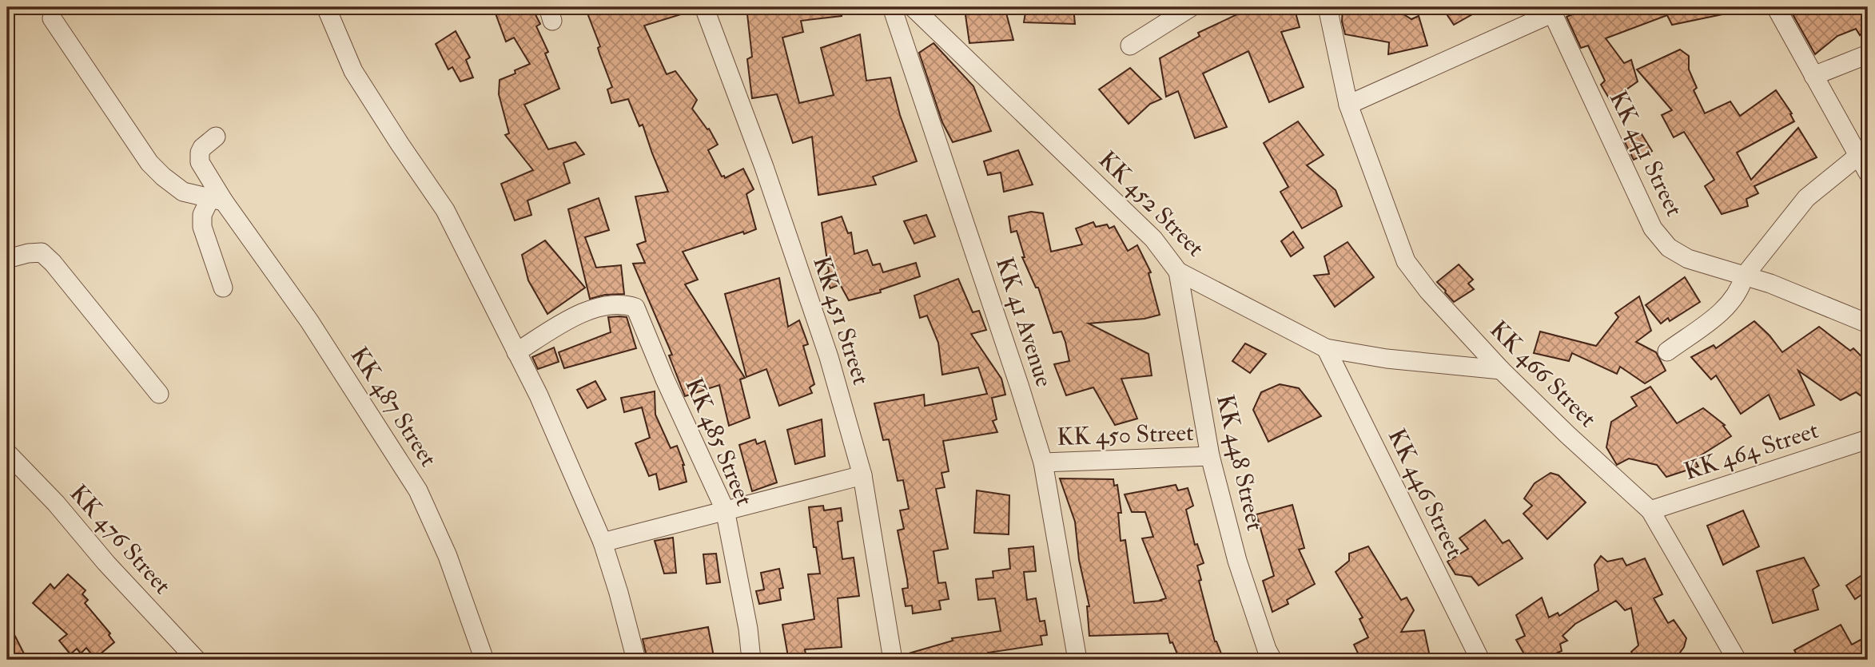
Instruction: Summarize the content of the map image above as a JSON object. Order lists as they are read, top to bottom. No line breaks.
{"streets":{"street":["KK 441 Street","KK 452 Street","KK 451 Street","KK 41 Avenue","KK 466 Street","KK 487 Street","KK 450 Street","KK 485 Street","KK 464 Street","KK 448 Street","KK 446 Street","KK 476 Street"]},"crossings":[["KK 452 Street","KK 466 Street"],["KK 452 Street","KK 448 Street"],["KK 452 Street","KK 446 Street"],["KK 41 Avenue","KK 450 Street"],["KK 466 Street","KK 464 Street"],["KK 450 Street","KK 448 Street"]]}
